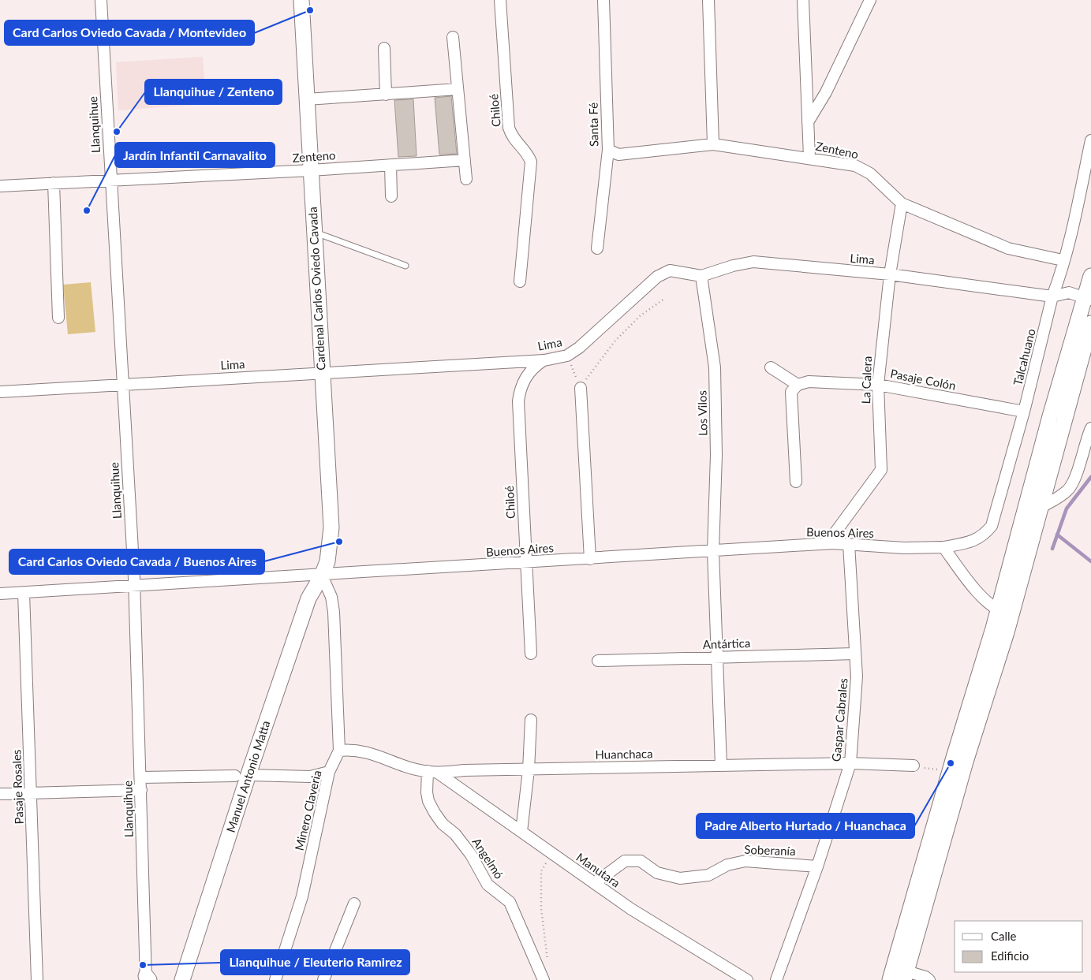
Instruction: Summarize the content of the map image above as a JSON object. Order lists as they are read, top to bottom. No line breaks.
{"streets":{"main road":["Cardenal Carlos Oviedo Cavada","Manuel Antonio Matta"],"street":["Chiloé","Llanquihue","Santa Fé","Zenteno","Lima","Talcahuano","La Calera","Pasaje Colón","Los Vilos","Buenos Aires","Antártica","Gaspar Cabrales","Huanchaca","Pasaje Rosales","Minero Claveria","Soberanía","Angelmó","Manutara"]},"crossings":[["Chiloé","Lima"],["Chiloé","Buenos Aires"],["Llanquihue","Zenteno"],["Llanquihue","Lima"],["Llanquihue","Buenos Aires"],["Santa Fé","Zenteno"],["Zenteno","Cardenal Carlos Oviedo Cavada"],["Zenteno","Talcahuano"],["Zenteno","La Calera"],["Lima","Cardenal Carlos Oviedo Cavada"],["Lima","Talcahuano"],["Lima","La Calera"],["Lima","Los Vilos"],["Cardenal Carlos Oviedo Cavada","Buenos Aires"],["Cardenal Carlos Oviedo Cavada","Manuel Antonio Matta"],["Cardenal Carlos Oviedo Cavada","Minero Claveria"],["Talcahuano","Pasaje Colón"],["Talcahuano","Buenos Aires"],["La Calera","Pasaje Colón"],["La Calera","Buenos Aires"],["Los Vilos","Buenos Aires"],["Los Vilos","Antártica"],["Los Vilos","Huanchaca"],["Buenos Aires","Gaspar Cabrales"],["Buenos Aires","Manuel Antonio Matta"],["Buenos Aires","Pasaje Rosales"],["Buenos Aires","Minero Claveria"],["Antártica","Gaspar Cabrales"],["Gaspar Cabrales","Huanchaca"],["Gaspar Cabrales","Soberanía"],["Huanchaca","Minero Claveria"],["Huanchaca","Angelmó"],["Huanchaca","Manutara"],["Manuel Antonio Matta","Minero Claveria"],["Soberanía","Manutara"]],"places":["Card Carlos Oviedo Cavada / Montevideo","Llanquihue / Zenteno","Jardín Infantil Carnavalito","Card Carlos Oviedo Cavada / Buenos Aires","Padre Alberto Hurtado / Huanchaca","Llanquihue / Eleuterio Ramirez"],"legend":["Calle","Edificio"]}
